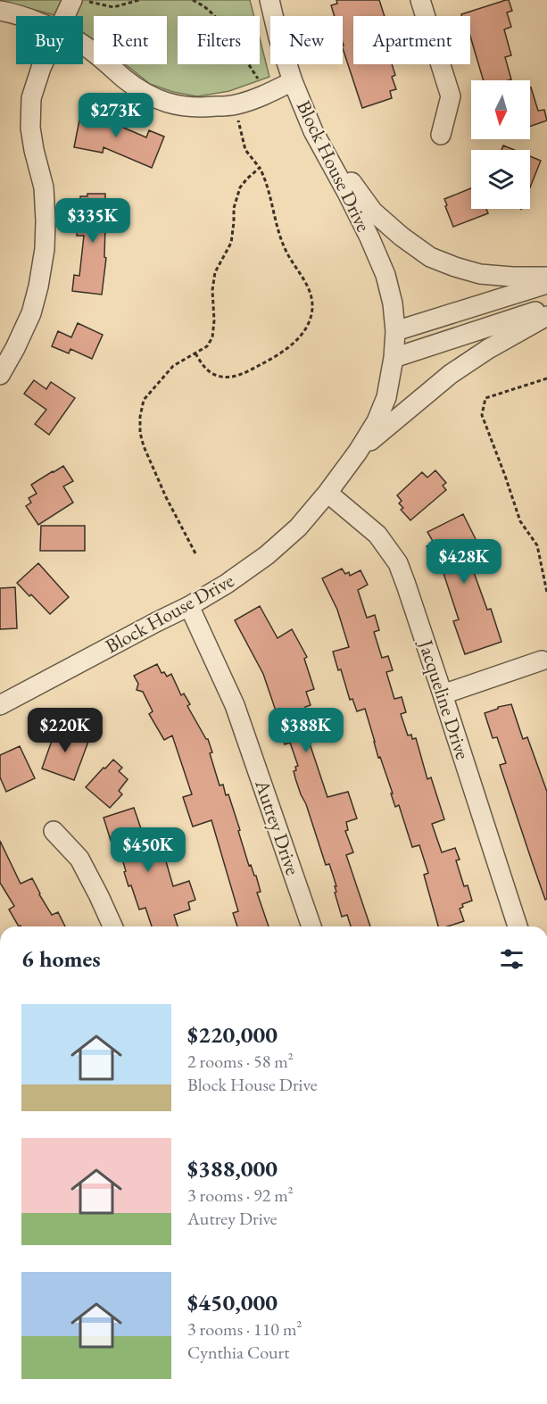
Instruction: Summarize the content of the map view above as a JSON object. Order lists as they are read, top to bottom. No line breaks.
{"streets":{"street":["Block House Drive","Jacqueline Drive","Autrey Drive"]},"crossings":[["Block House Drive","Jacqueline Drive"],["Block House Drive","Autrey Drive"]],"north":"bottom","page":{"chip":["Buy","Rent","Filters","New","Apartment"],"price":["$273K","$335K","$428K","$220K","$388K","$450K"],"heading":"6 homes","list":[{"name":"$220,000","note":"2 rooms · 58 m² · Block House Drive"},{"name":"$388,000","note":"3 rooms · 92 m² · Autrey Drive"},{"name":"$450,000","note":"3 rooms · 110 m² · Cynthia Court"}]}}
